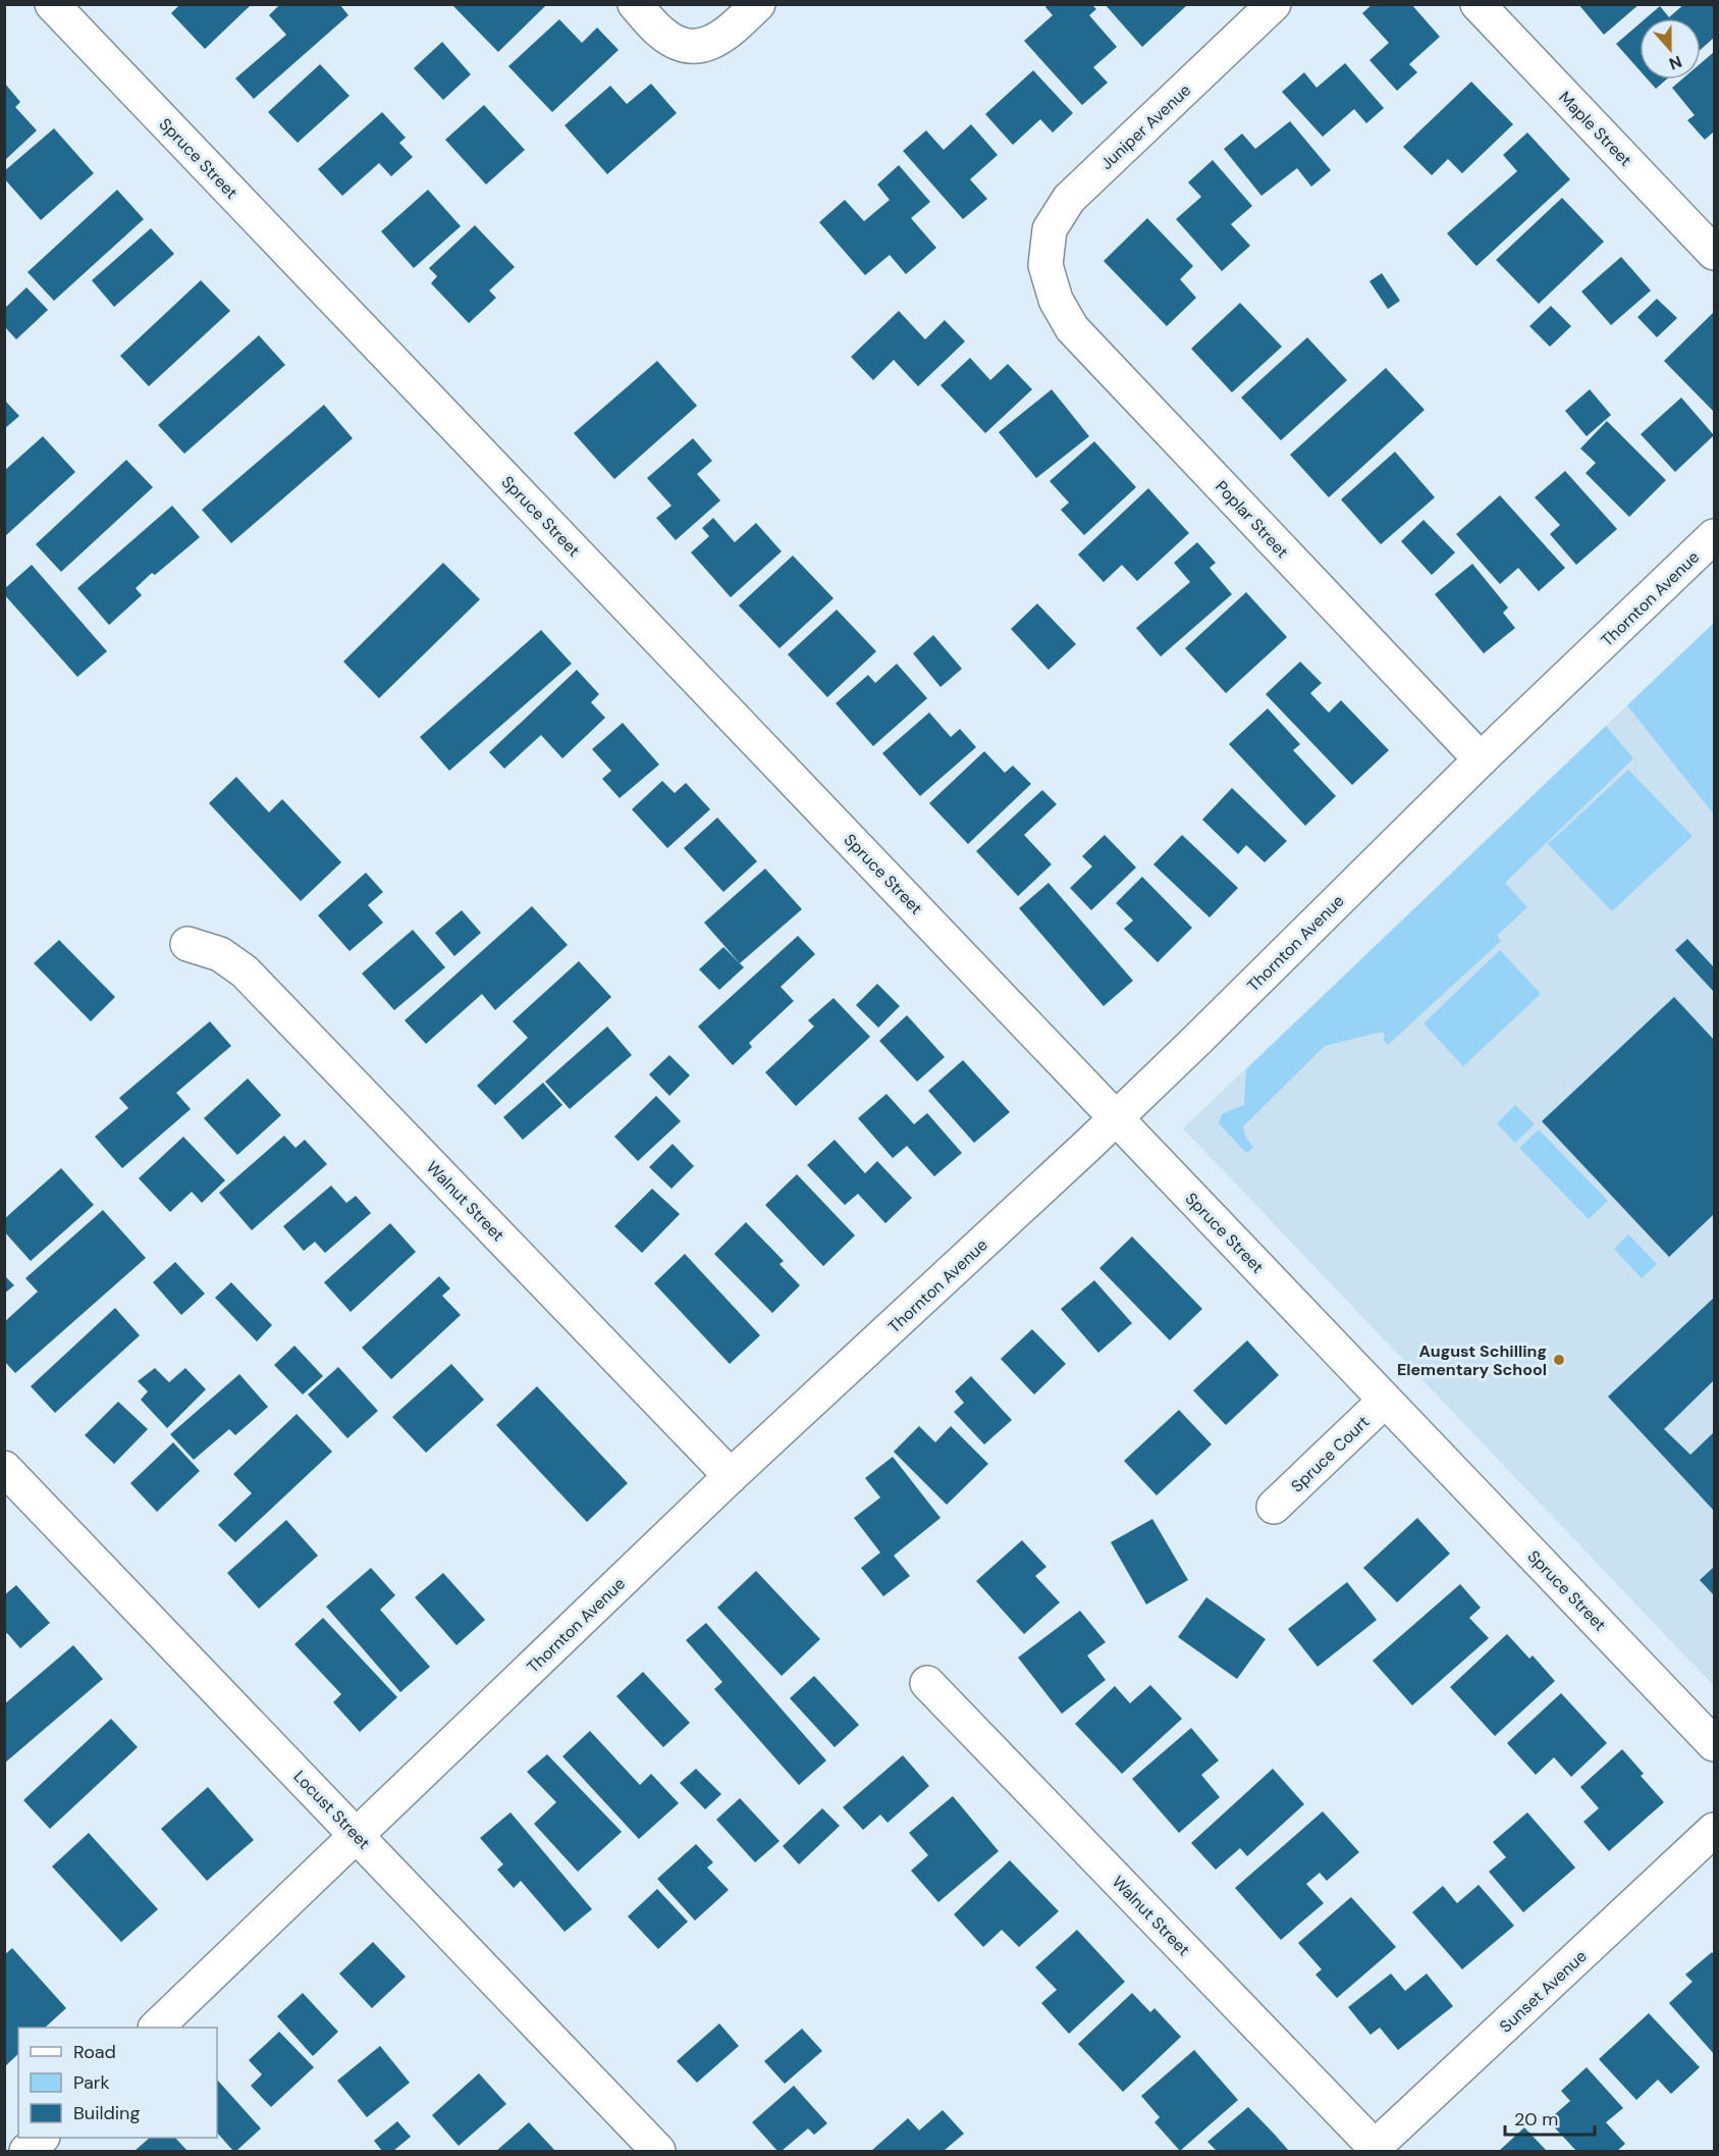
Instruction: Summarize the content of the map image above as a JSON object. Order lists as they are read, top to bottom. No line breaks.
{"streets":{"street":["Juniper Avenue","Maple Street","Spruce Street","Poplar Street","Thornton Avenue","Walnut Street","Spruce Court","Locust Street","Sunset Avenue"]},"crossings":[["Juniper Avenue","Poplar Street"],["Spruce Street","Thornton Avenue"],["Spruce Street","Spruce Court"],["Poplar Street","Thornton Avenue"],["Thornton Avenue","Walnut Street"],["Thornton Avenue","Locust Street"],["Walnut Street","Sunset Avenue"]],"places":["August Schilling Elementary School"],"legend":["Road","Park","Building"],"scale_bar":"20 m","north":"bottom"}
